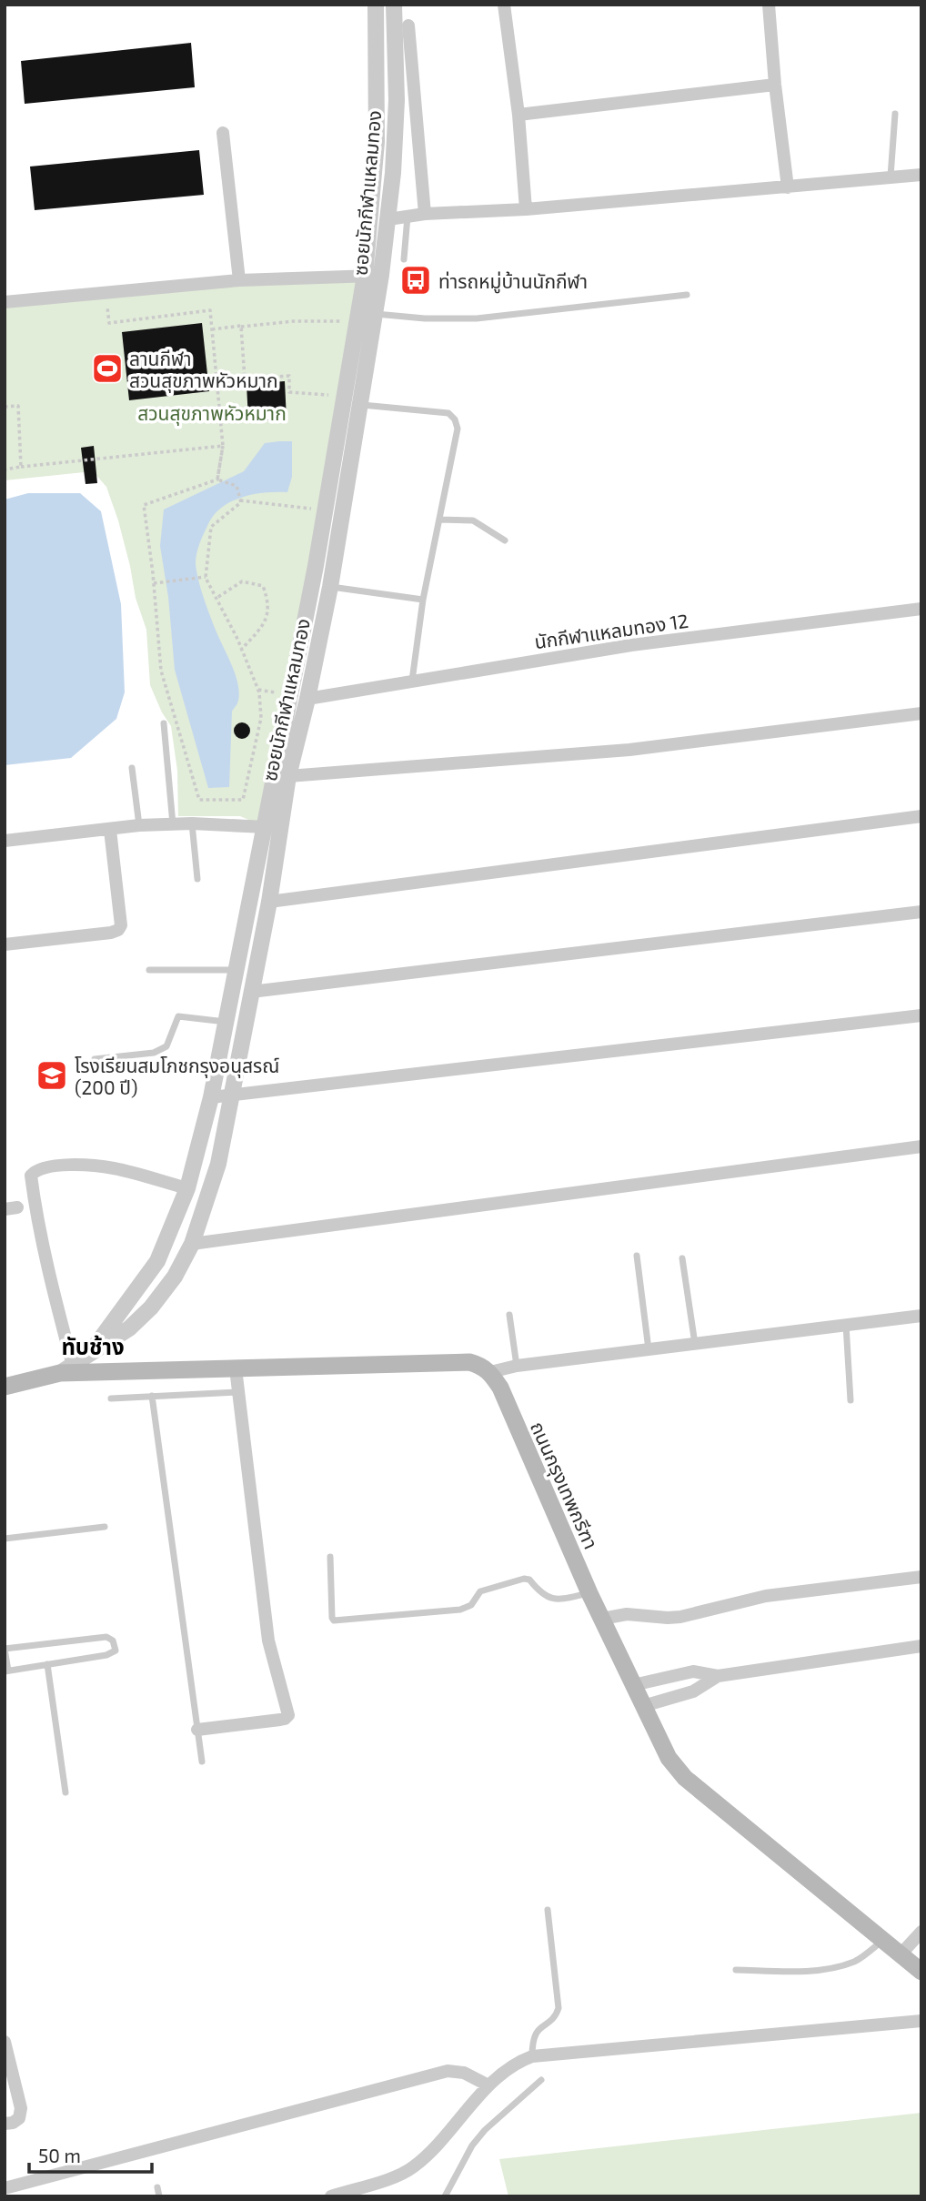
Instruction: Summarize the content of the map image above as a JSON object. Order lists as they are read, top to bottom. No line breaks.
{"streets":{"main road":["ถนนกรุงเทพกรีฑา"],"street":["ซอยนักกีฬาแหลมทอง","นักกีฬาแหลมทอง 12"]},"crossings":[["ซอยนักกีฬาแหลมทอง","นักกีฬาแหลมทอง 12"]],"districts":["ทับช้าง"],"parks":["สวนสุขภาพหัวหมาก"],"places":{"bus stop":["ท่ารถหมู่บ้านนักกีฬา"],"sports":["ลานกีฬา สวนสุขภาพหัวหมาก"],"school or university":["โรงเรียนสมโภชกรุงอนุสรณ์ (200 ปี)"]},"scale_bar":"50 m"}
